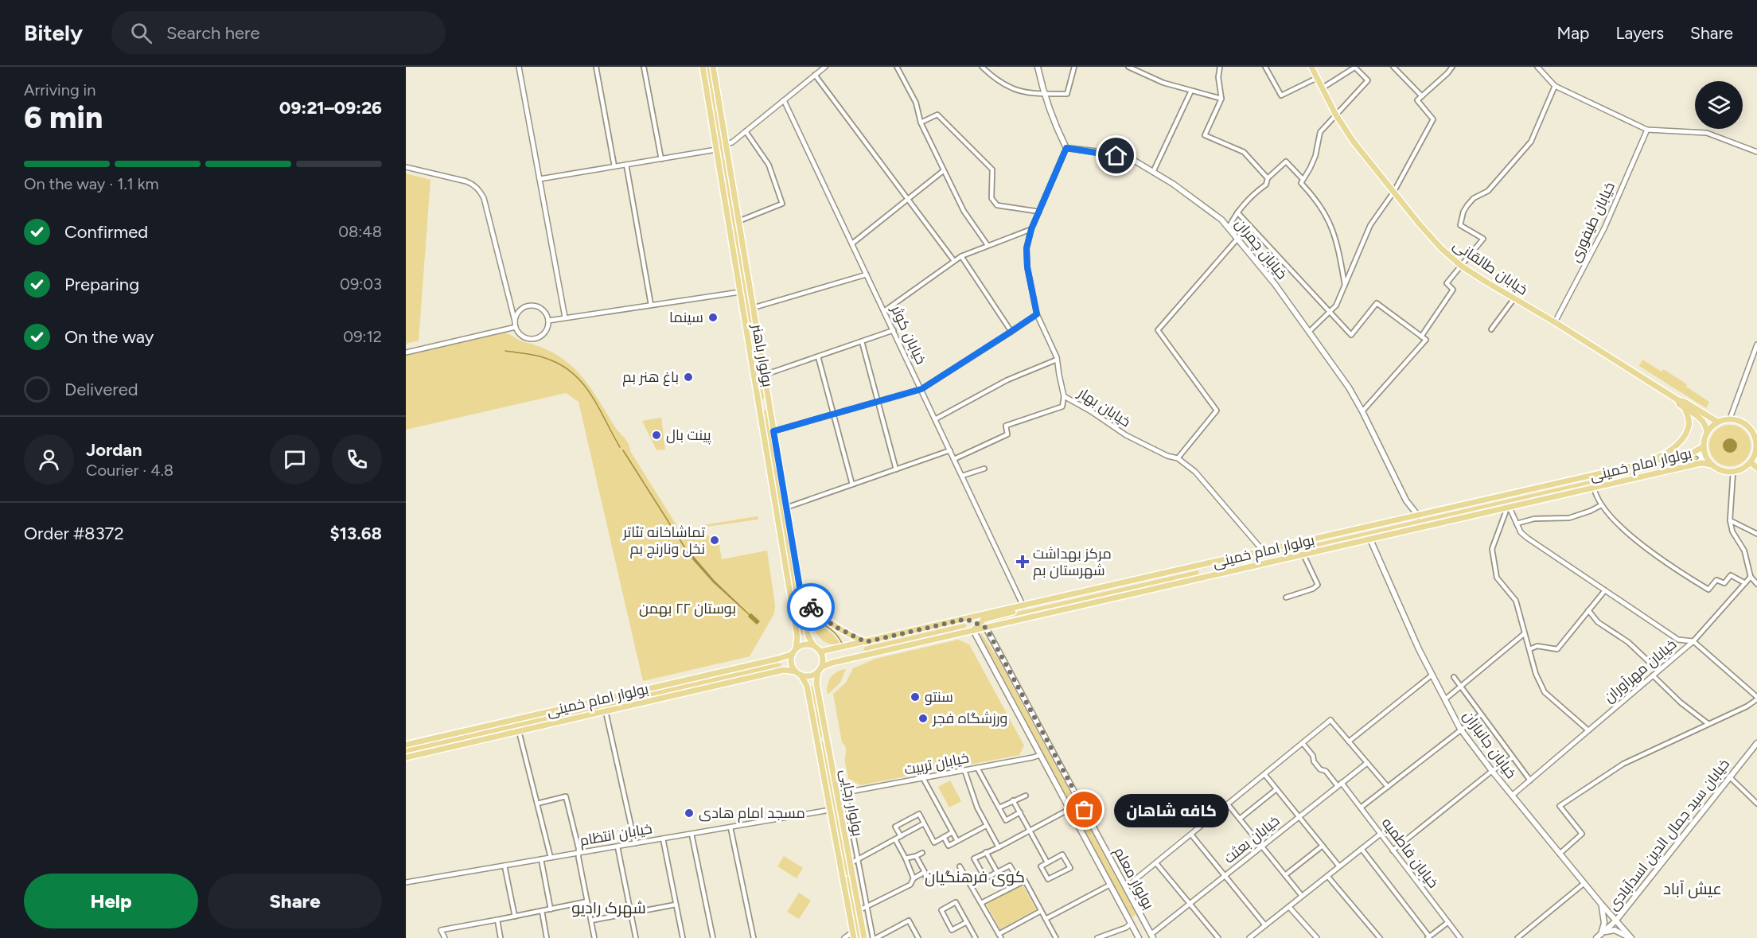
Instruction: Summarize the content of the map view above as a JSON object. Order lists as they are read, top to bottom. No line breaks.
{"streets":{"main road":["خیابان چمران","خیابان طالقانی","بولوار باهنر","بولوار امام خمینی","خیابان جانبازان","بولوار رجایی","خیابان سید جمال الدین اسدآبادی","بولوار معلم"],"street":["خیابان طیفوری","خیابان کوثر","خیابان بهار","خیابان مهرآوران","خیابان تربیت","خیابان انتظام","خیابان بعثت","خیابان فاطمیه"]},"crossings":[["خیابان طیفوری","خیابان طالقانی"],["خیابان چمران","خیابان بهار"],["خیابان چمران","بولوار امام خمینی"],["خیابان طالقانی","بولوار امام خمینی"],["خیابان کوثر","بولوار امام خمینی"],["بولوار باهنر","بولوار امام خمینی"],["بولوار باهنر","بولوار رجایی"],["خیابان بهار","بولوار امام خمینی"],["بولوار امام خمینی","خیابان مهرآوران"],["بولوار امام خمینی","خیابان جانبازان"],["بولوار امام خمینی","بولوار رجایی"],["بولوار امام خمینی","بولوار معلم"],["خیابان مهرآوران","خیابان جانبازان"],["خیابان جانبازان","خیابان سید جمال الدین اسدآبادی"],["خیابان تربیت","بولوار رجایی"],["خیابان تربیت","بولوار معلم"],["بولوار رجایی","خیابان انتظام"],["خیابان بعثت","خیابان فاطمیه"],["خیابان بعثت","بولوار معلم"]],"districts":["کوی فرهنگیان","عیش آباد","شهرک رادیو"],"parks":["بوستان ۲۲ بهمن"],"places":{"other":["سینما","باغ هنر بم","پینت بال","تماشاخانه تئاتر نخل ونارنج بم","سنتو","ورزشگاه فجر","کافه شاهان","مسجد امام هادی"],"health":["مرکز بهداشت شهرستان بم"]},"page":{"header":"Bitely","search":"Search here","nav":["Map","Layers","Share"],"heading":["6 min","Arriving in","09:21–09:26"],"panel":["Jordan","Courier · 4.8","Order #8372","$13.68"],"bar":"On the way · 1.1 km","list":[["Confirmed","08:48"],["Preparing","09:03"],["On the way","09:12"],"Delivered"],"bubble":"کافه شاهان","buttons":["Help","Share"]}}
